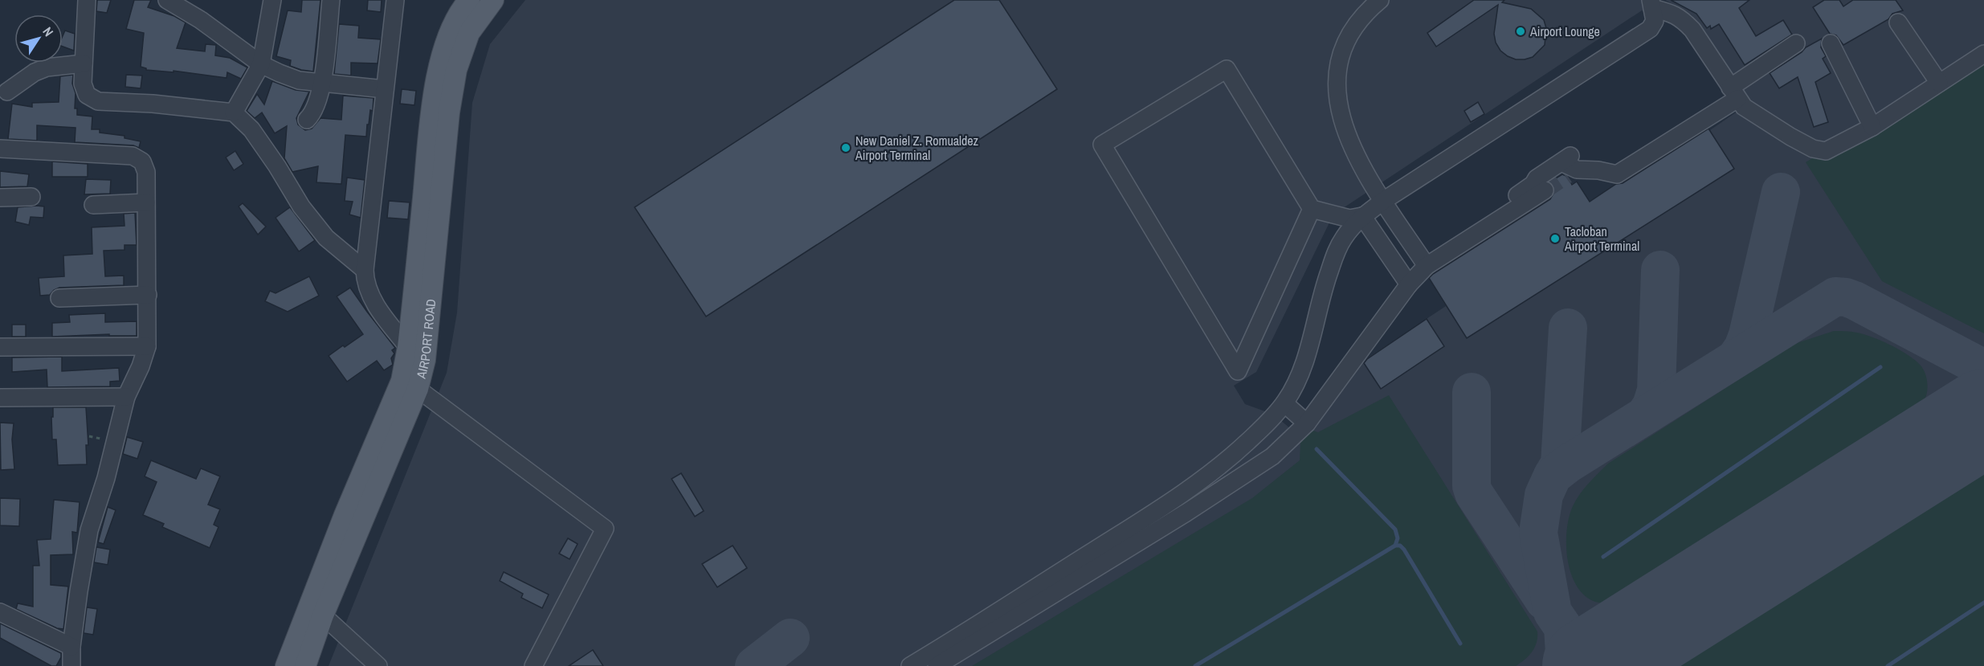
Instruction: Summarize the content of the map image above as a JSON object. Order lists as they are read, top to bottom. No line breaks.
{"streets":{"main road":["AIRPORT ROAD"]},"places":["Airport Lounge","New Daniel Z. Romualdez Airport Terminal","Tacloban Airport Terminal"],"north":"top right"}
